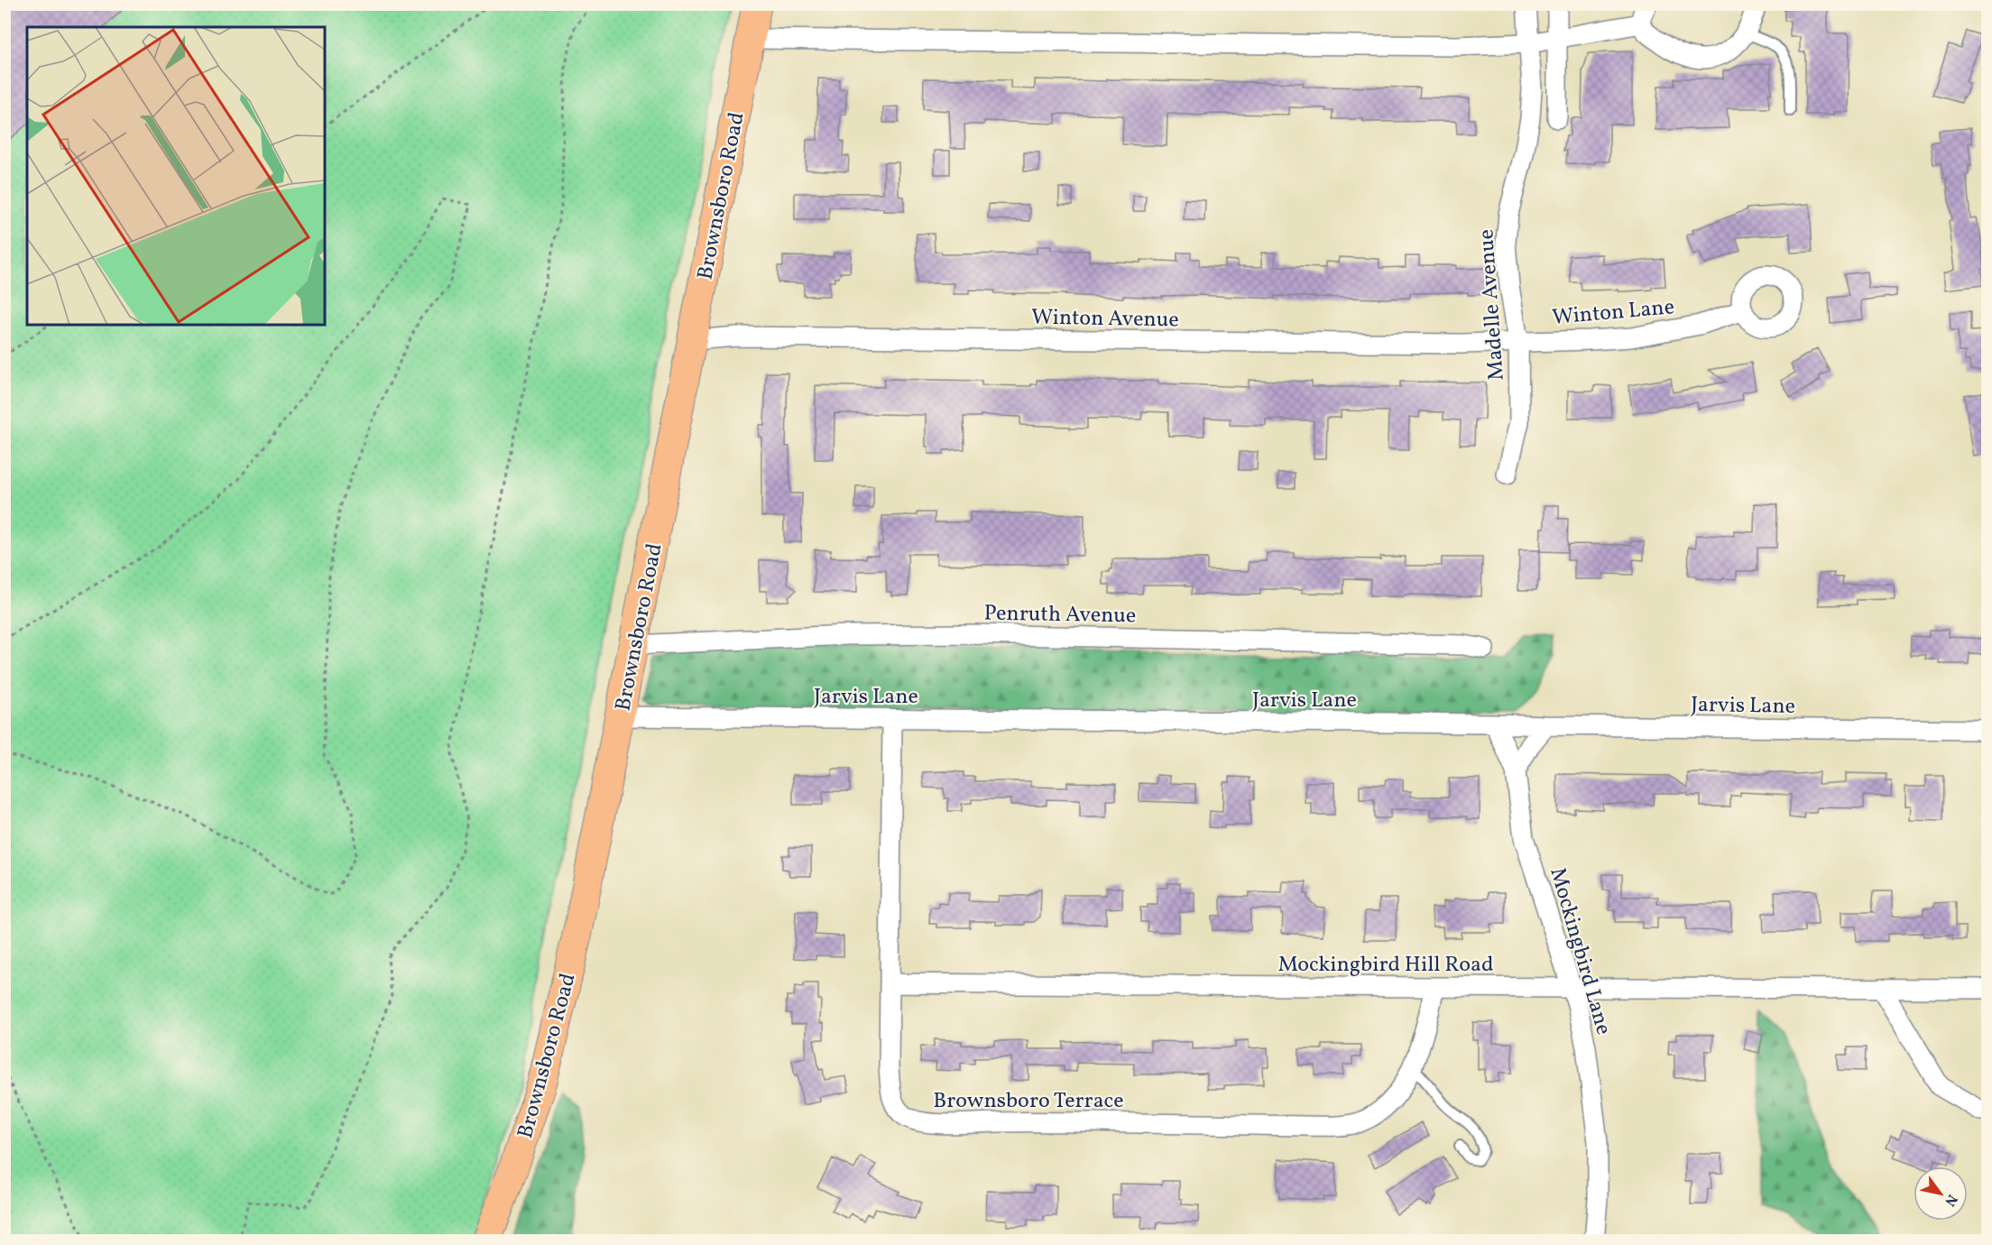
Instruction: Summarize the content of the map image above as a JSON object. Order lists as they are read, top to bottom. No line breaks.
{"streets":{"main road":["Brownsboro Road"],"street":["Madelle Avenue","Winton Lane","Winton Avenue","Penruth Avenue","Jarvis Lane","Mockingbird Lane","Mockingbird Hill Road","Brownsboro Terrace"]},"crossings":[["Brownsboro Road","Winton Avenue"],["Brownsboro Road","Penruth Avenue"],["Brownsboro Road","Jarvis Lane"],["Madelle Avenue","Winton Lane"],["Madelle Avenue","Winton Avenue"],["Winton Lane","Winton Avenue"],["Jarvis Lane","Mockingbird Lane"],["Jarvis Lane","Brownsboro Terrace"],["Mockingbird Lane","Mockingbird Hill Road"],["Mockingbird Hill Road","Brownsboro Terrace"]],"north":"bottom right"}
